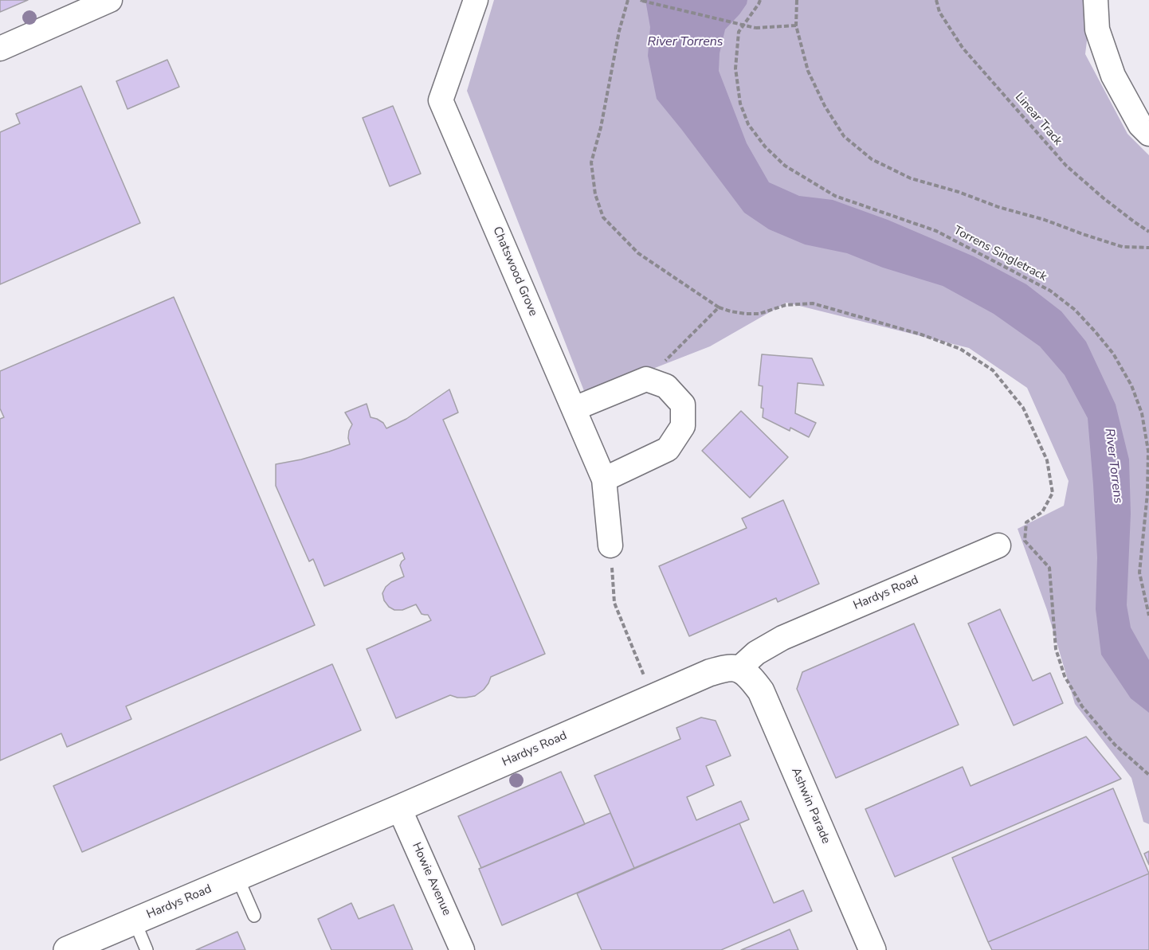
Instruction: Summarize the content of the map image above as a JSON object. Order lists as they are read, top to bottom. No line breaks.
{"streets":{"street":["Chatswood Grove","Hardys Road","Ashwin Parade","Howie Avenue"],"path":["Linear Track","Torrens Singletrack"]},"crossings":[["Hardys Road","Ashwin Parade"],["Hardys Road","Howie Avenue"]],"water":["River Torrens"]}
